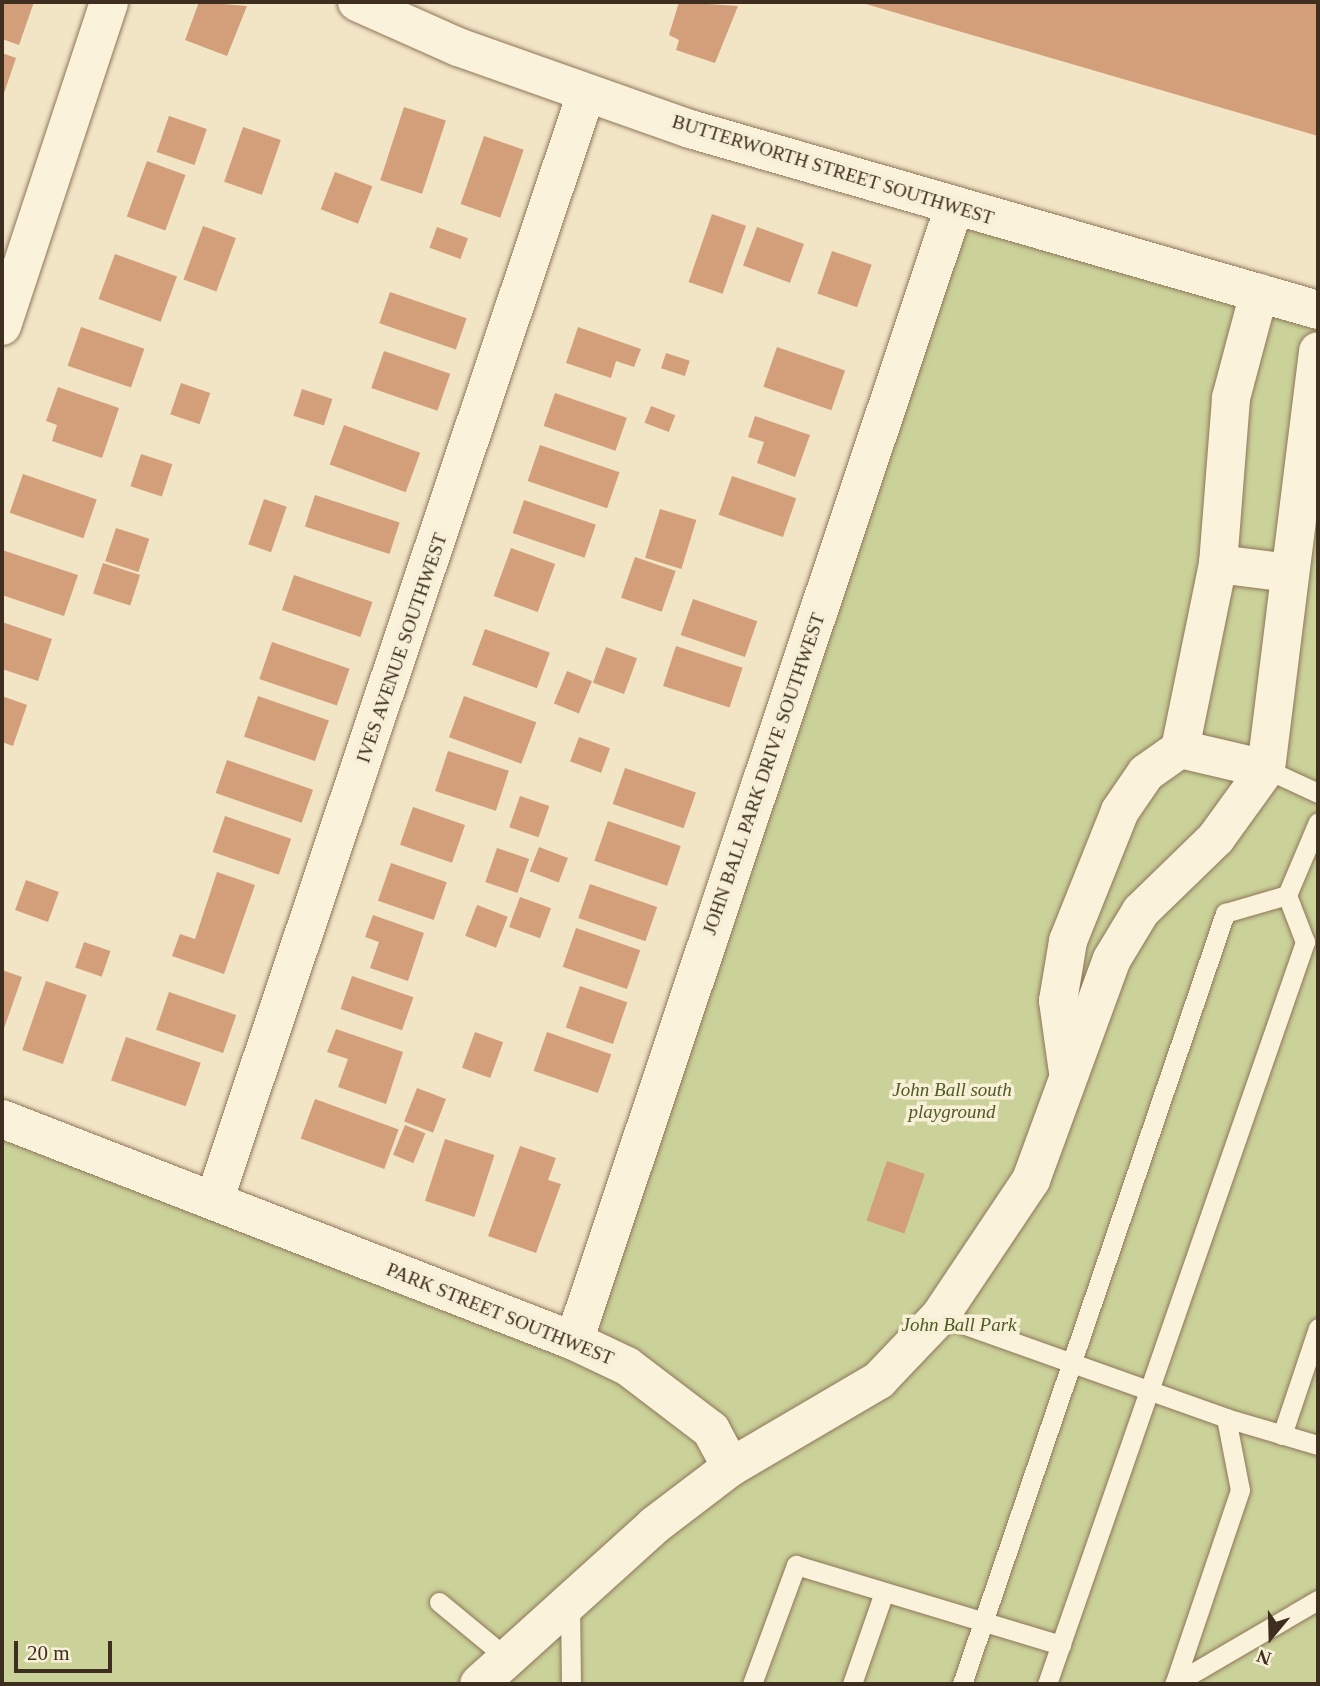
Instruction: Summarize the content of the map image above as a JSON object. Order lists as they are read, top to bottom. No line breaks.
{"streets":{"street":["BUTTERWORTH STREET SOUTHWEST","IVES AVENUE SOUTHWEST","JOHN BALL PARK DRIVE SOUTHWEST","PARK STREET SOUTHWEST"]},"crossings":[["BUTTERWORTH STREET SOUTHWEST","IVES AVENUE SOUTHWEST"],["BUTTERWORTH STREET SOUTHWEST","JOHN BALL PARK DRIVE SOUTHWEST"],["IVES AVENUE SOUTHWEST","PARK STREET SOUTHWEST"],["JOHN BALL PARK DRIVE SOUTHWEST","PARK STREET SOUTHWEST"]],"parks":["John Ball south playground","John Ball Park"],"scale_bar":"20 m","north":"bottom"}
